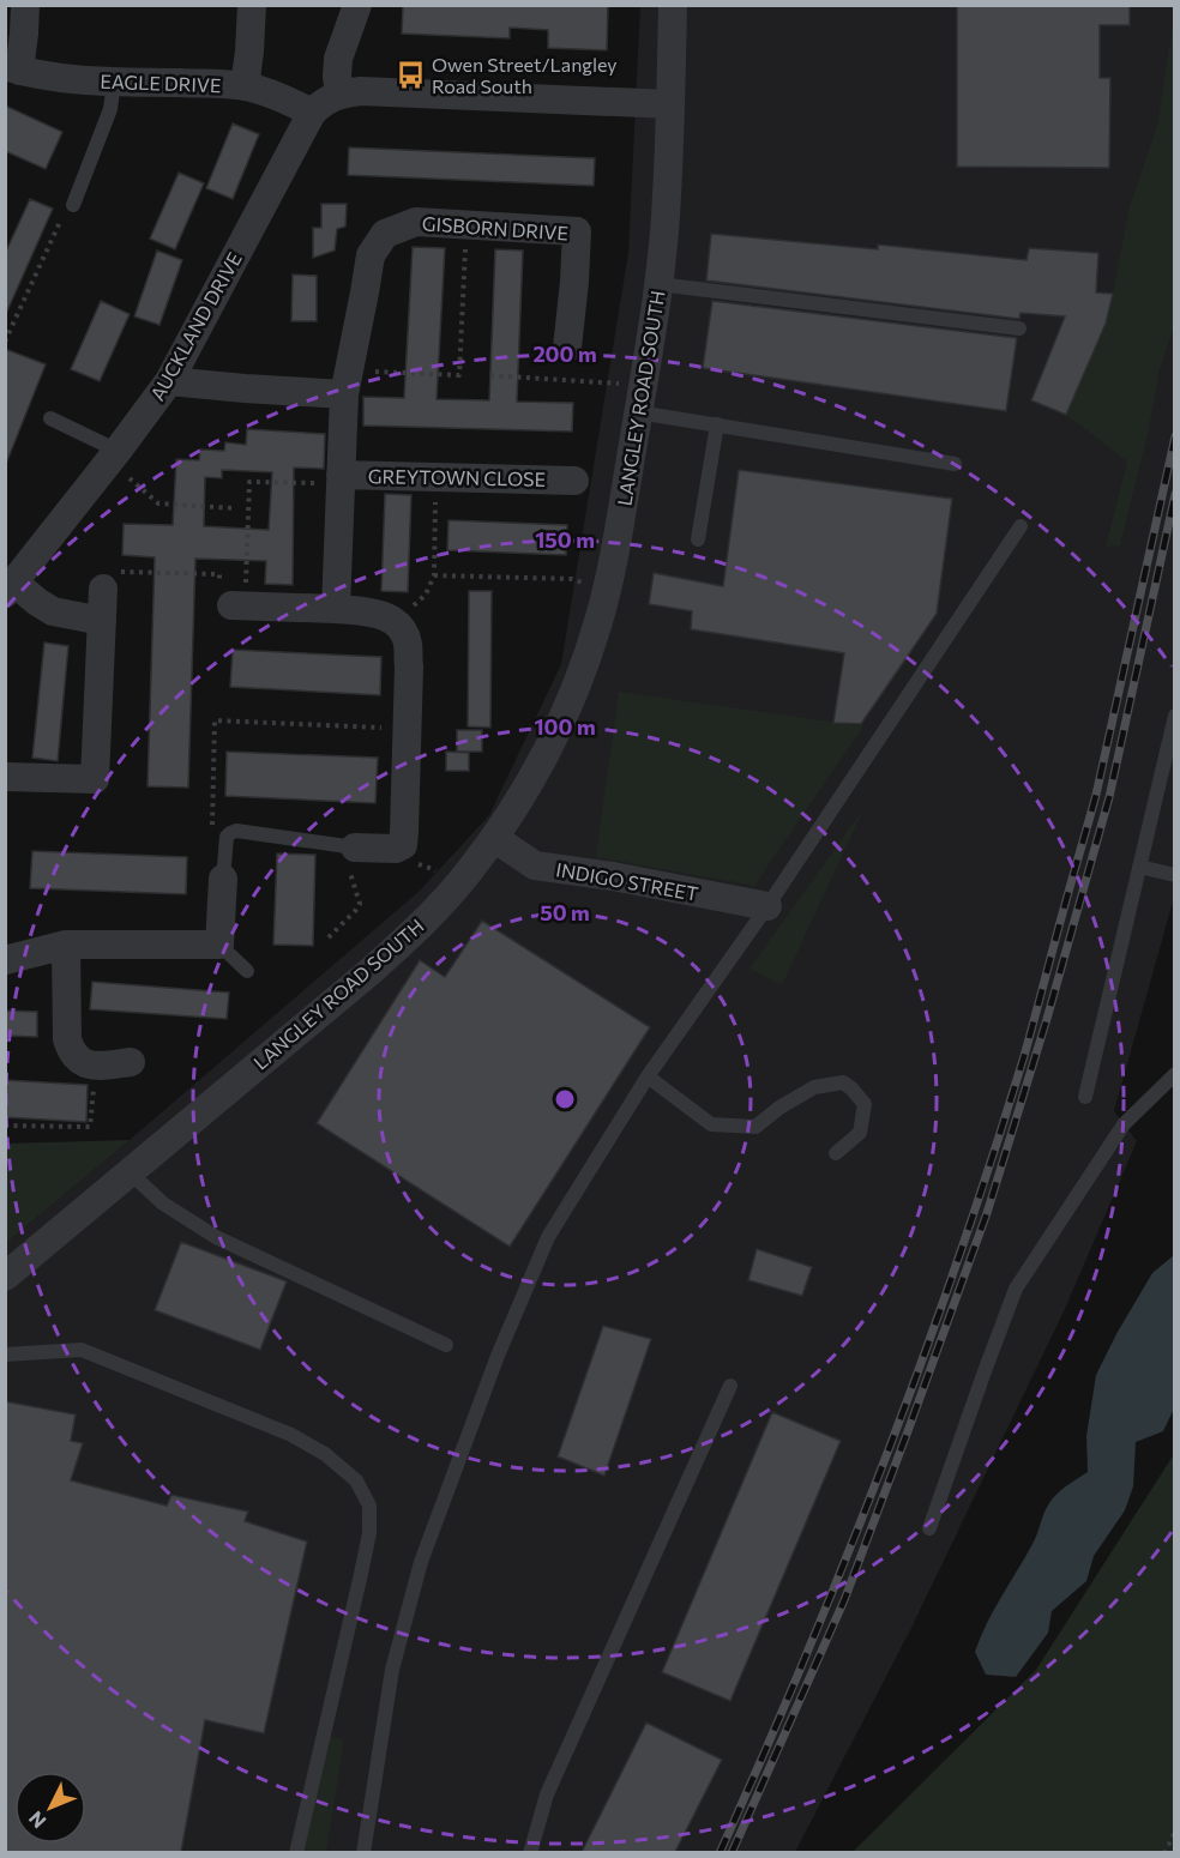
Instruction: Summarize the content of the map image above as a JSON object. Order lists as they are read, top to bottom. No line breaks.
{"streets":{"street":["EAGLE DRIVE","GISBORN DRIVE","AUCKLAND DRIVE","LANGLEY ROAD SOUTH","GREYTOWN CLOSE","INDIGO STREET"]},"crossings":[["EAGLE DRIVE","AUCKLAND DRIVE"],["GISBORN DRIVE","GREYTOWN CLOSE"],["LANGLEY ROAD SOUTH","INDIGO STREET"]],"places":{"bus stop":["Owen Street/Langley Road South"]},"north":"bottom left","rings":["200 m","150 m","100 m","50 m"]}
